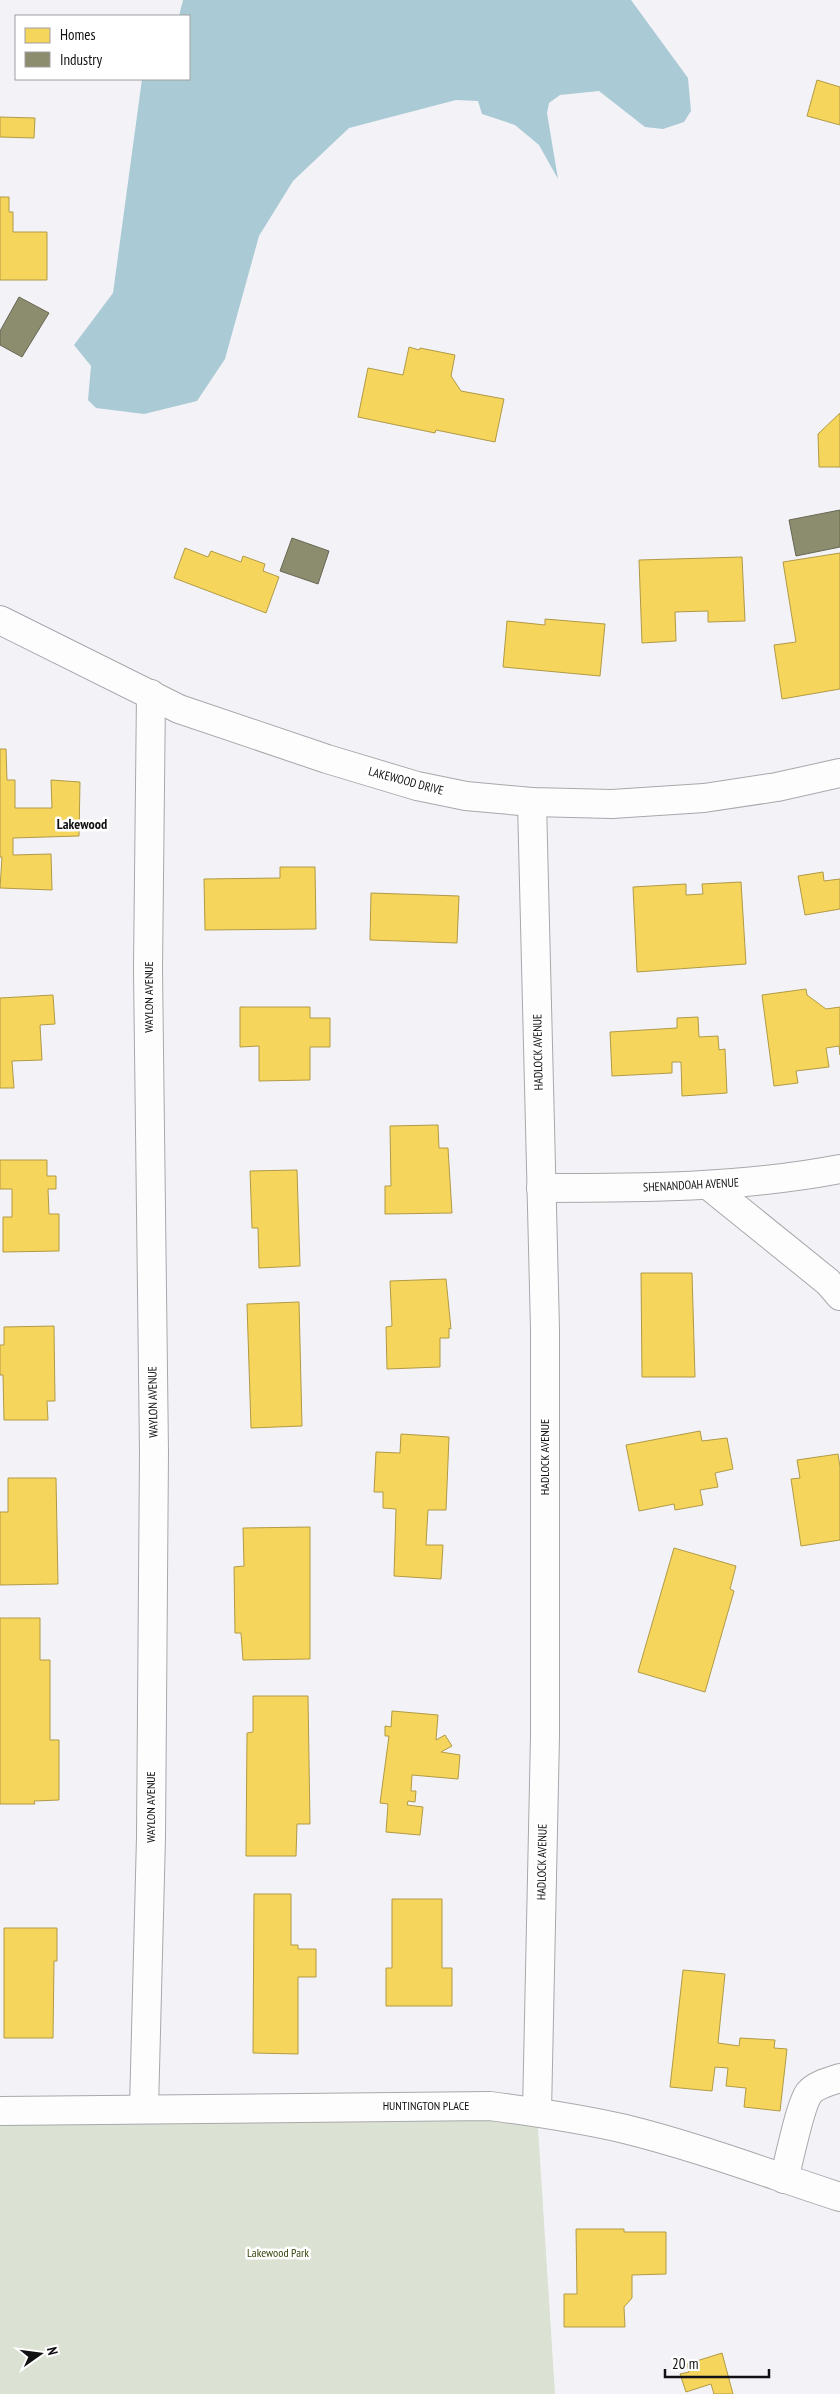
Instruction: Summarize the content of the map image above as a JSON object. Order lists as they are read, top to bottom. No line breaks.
{"streets":{"street":["LAKEWOOD DRIVE","WAYLON AVENUE","HADLOCK AVENUE","SHENANDOAH AVENUE","HUNTINGTON PLACE"]},"crossings":[["LAKEWOOD DRIVE","WAYLON AVENUE"],["LAKEWOOD DRIVE","HADLOCK AVENUE"],["WAYLON AVENUE","HUNTINGTON PLACE"],["HADLOCK AVENUE","SHENANDOAH AVENUE"],["HADLOCK AVENUE","HUNTINGTON PLACE"]],"districts":["Lakewood"],"parks":["Lakewood Park"],"legend":["Homes","Industry"],"scale_bar":"20 m","north":"right"}
